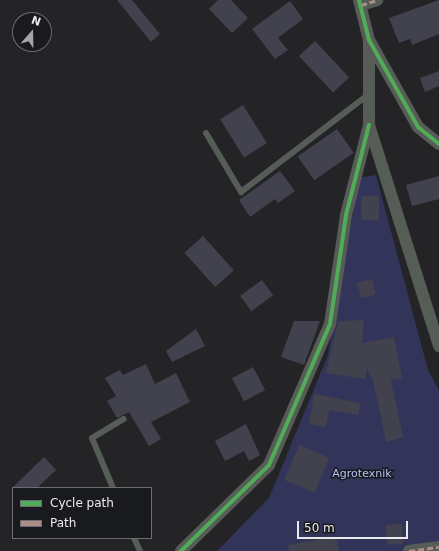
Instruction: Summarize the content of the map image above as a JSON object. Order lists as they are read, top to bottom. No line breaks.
{"parks":["Agrotexnik"],"legend":["Cycle path","Path"],"scale_bar":"50 m","north":"top"}
